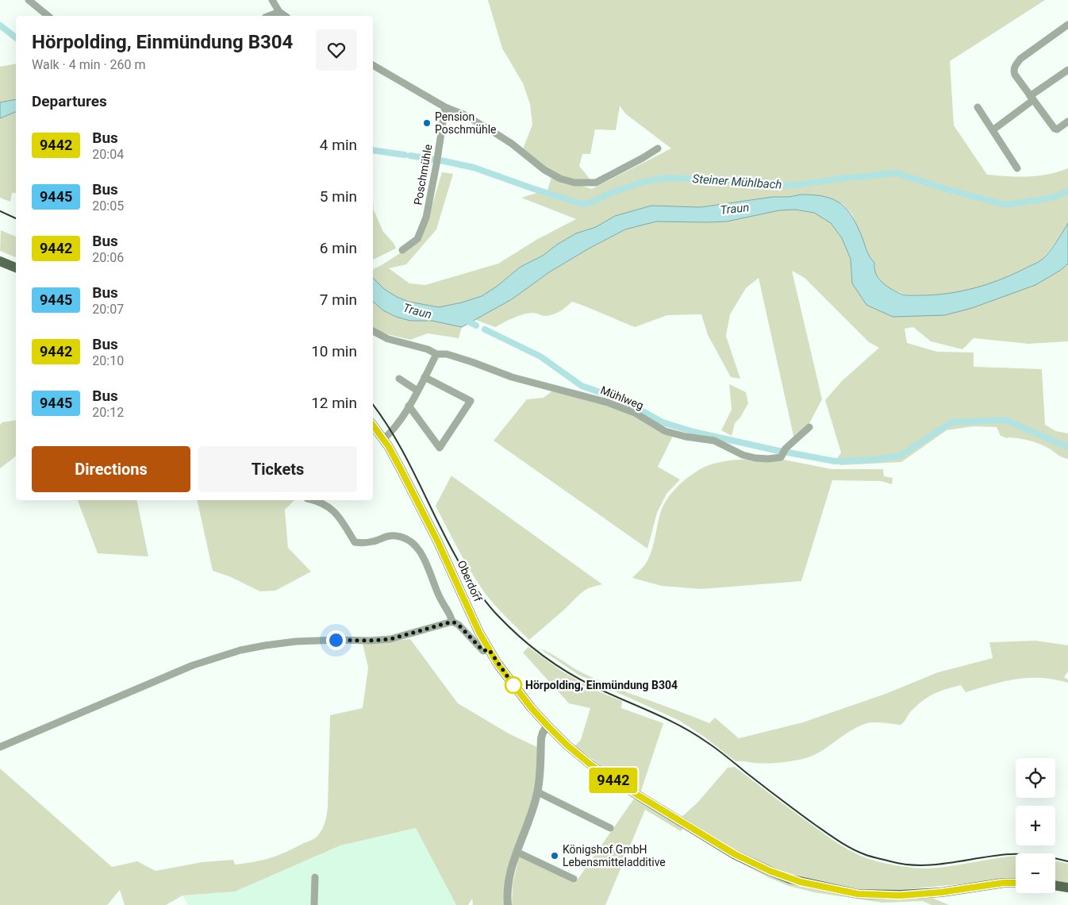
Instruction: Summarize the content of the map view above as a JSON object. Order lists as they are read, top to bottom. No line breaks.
{"streets":{"main road":["Oberdorf"],"street":["Poschmühle","Mühlweg"]},"water":["Steiner Mühlbach","Traun"],"places":["Pension Poschmühle","Hörpolding, Einmündung B304","Königshof GmbH Lebensmitteladditive"],"lines":["bus line 9442"],"page":{"on_map":"9442","heading":[["Hörpolding, Einmündung B304","Walk · 4 min · 260 m"],"Departures"],"list":[{"mark":"9442","name":"Bus","note":"20:04","value":"4 min"},{"mark":"9445","name":"Bus","note":"20:05","value":"5 min"},{"mark":"9442","name":"Bus","note":"20:06","value":"6 min"},{"mark":"9445","name":"Bus","note":"20:07","value":"7 min"},{"mark":"9442","name":"Bus","note":"20:10","value":"10 min"},{"mark":"9445","name":"Bus","note":"20:12","value":"12 min"}],"buttons":["Directions","Tickets"],"map_buttons":["+","−"]}}
